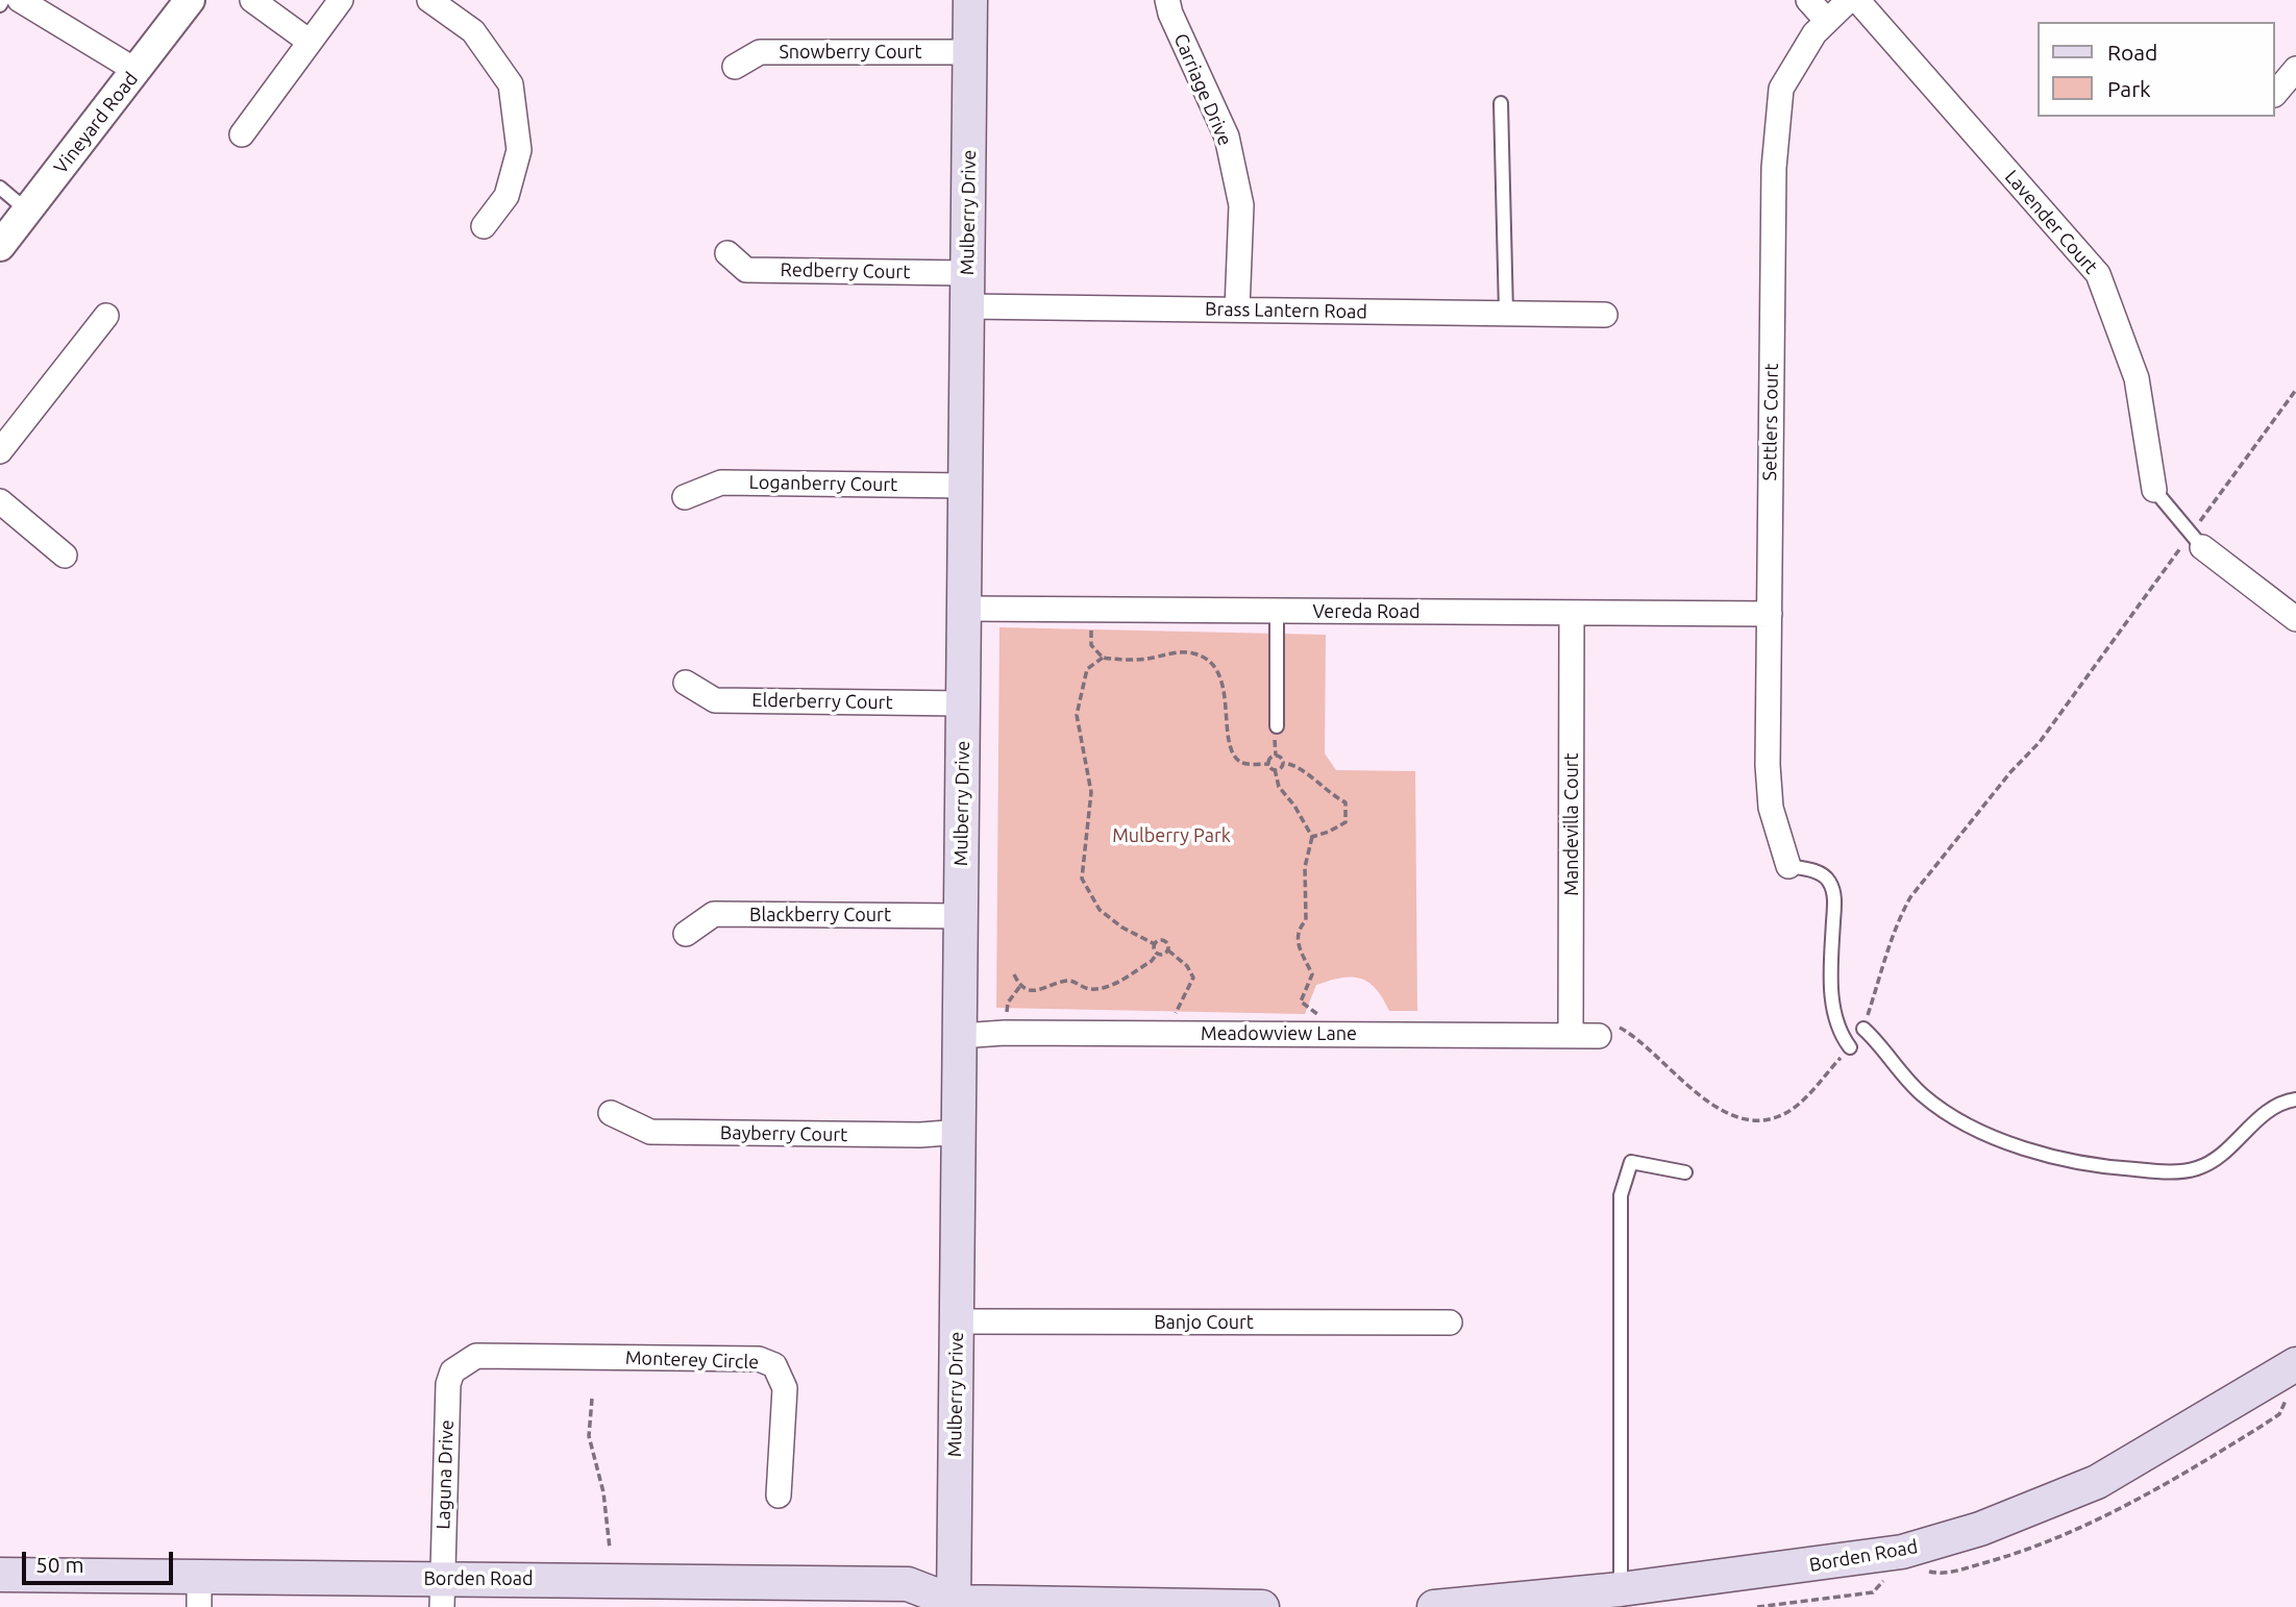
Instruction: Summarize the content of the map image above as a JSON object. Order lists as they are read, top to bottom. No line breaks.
{"streets":{"main road":["Mulberry Drive","Borden Road"],"street":["Snowberry Court","Carriage Drive","Vineyard Road","Lavender Court","Redberry Court","Brass Lantern Road","Settlers Court","Loganberry Court","Vereda Road","Elderberry Court","Mandevilla Court","Blackberry Court","Meadowview Lane","Bayberry Court","Banjo Court","Monterey Circle","Laguna Drive"]},"crossings":[["Snowberry Court","Mulberry Drive"],["Carriage Drive","Brass Lantern Road"],["Mulberry Drive","Redberry Court"],["Mulberry Drive","Brass Lantern Road"],["Mulberry Drive","Loganberry Court"],["Mulberry Drive","Vereda Road"],["Mulberry Drive","Elderberry Court"],["Mulberry Drive","Blackberry Court"],["Mulberry Drive","Meadowview Lane"],["Mulberry Drive","Bayberry Court"],["Mulberry Drive","Banjo Court"],["Mulberry Drive","Borden Road"],["Settlers Court","Vereda Road"],["Vereda Road","Mandevilla Court"],["Mandevilla Court","Meadowview Lane"],["Monterey Circle","Laguna Drive"],["Laguna Drive","Borden Road"]],"parks":["Mulberry Park"],"legend":["Road","Park"],"scale_bar":"50 m"}
